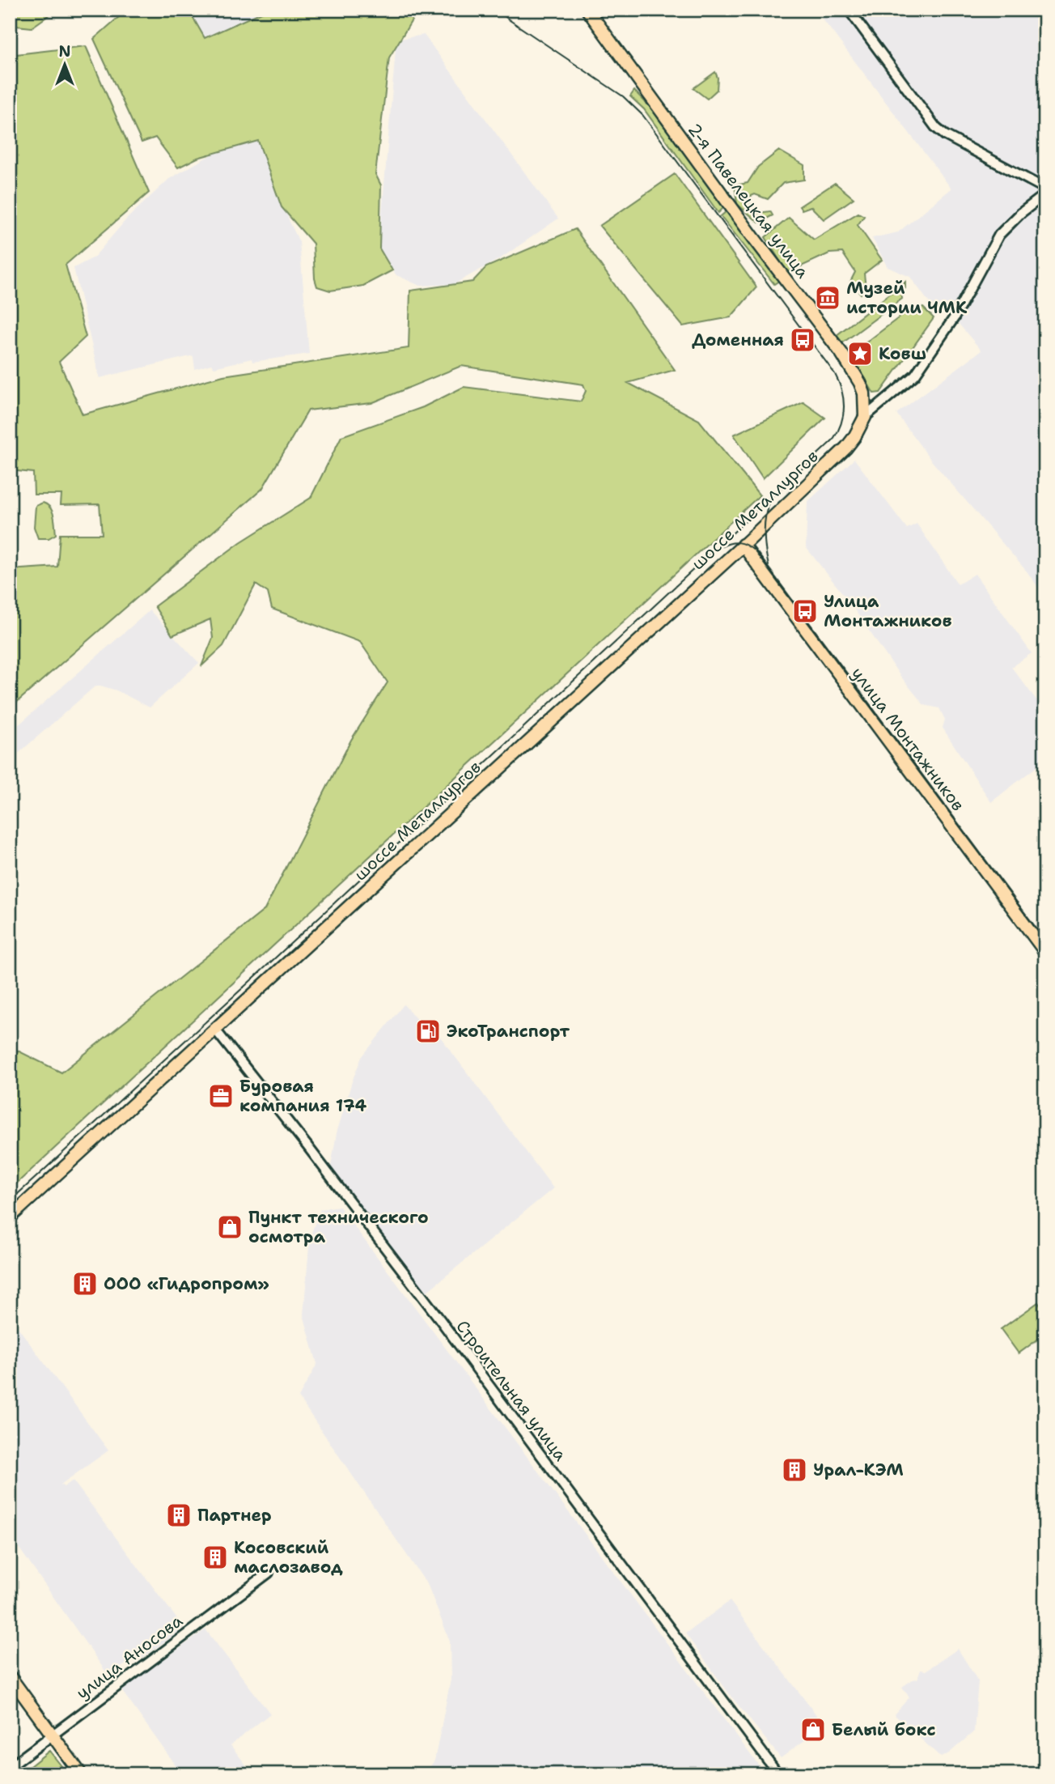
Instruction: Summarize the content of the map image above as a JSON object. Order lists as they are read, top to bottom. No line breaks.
{"streets":{"main road":["2-я Павелецкая улица","шоссе Металлургов","улица Монтажников"],"street":["Строительная улица","улица Аносова"]},"crossings":[["2-я Павелецкая улица","шоссе Металлургов"],["шоссе Металлургов","улица Монтажников"],["шоссе Металлургов","Строительная улица"]],"places":{"museum":["Музей истории ЧМК"],"bus stop":["Доменная","Улица Монтажников"],"place":["Ковш"],"fuel station":["ЭкоТранспорт"],"office":["Буровая компания 174"],"shop":["Пункт технического осмотра","Белый бокс"],"building":["ООО «Гидропром»","Урал-КЭМ","Партнер","Косовский маслозавод"]},"north":"top"}
